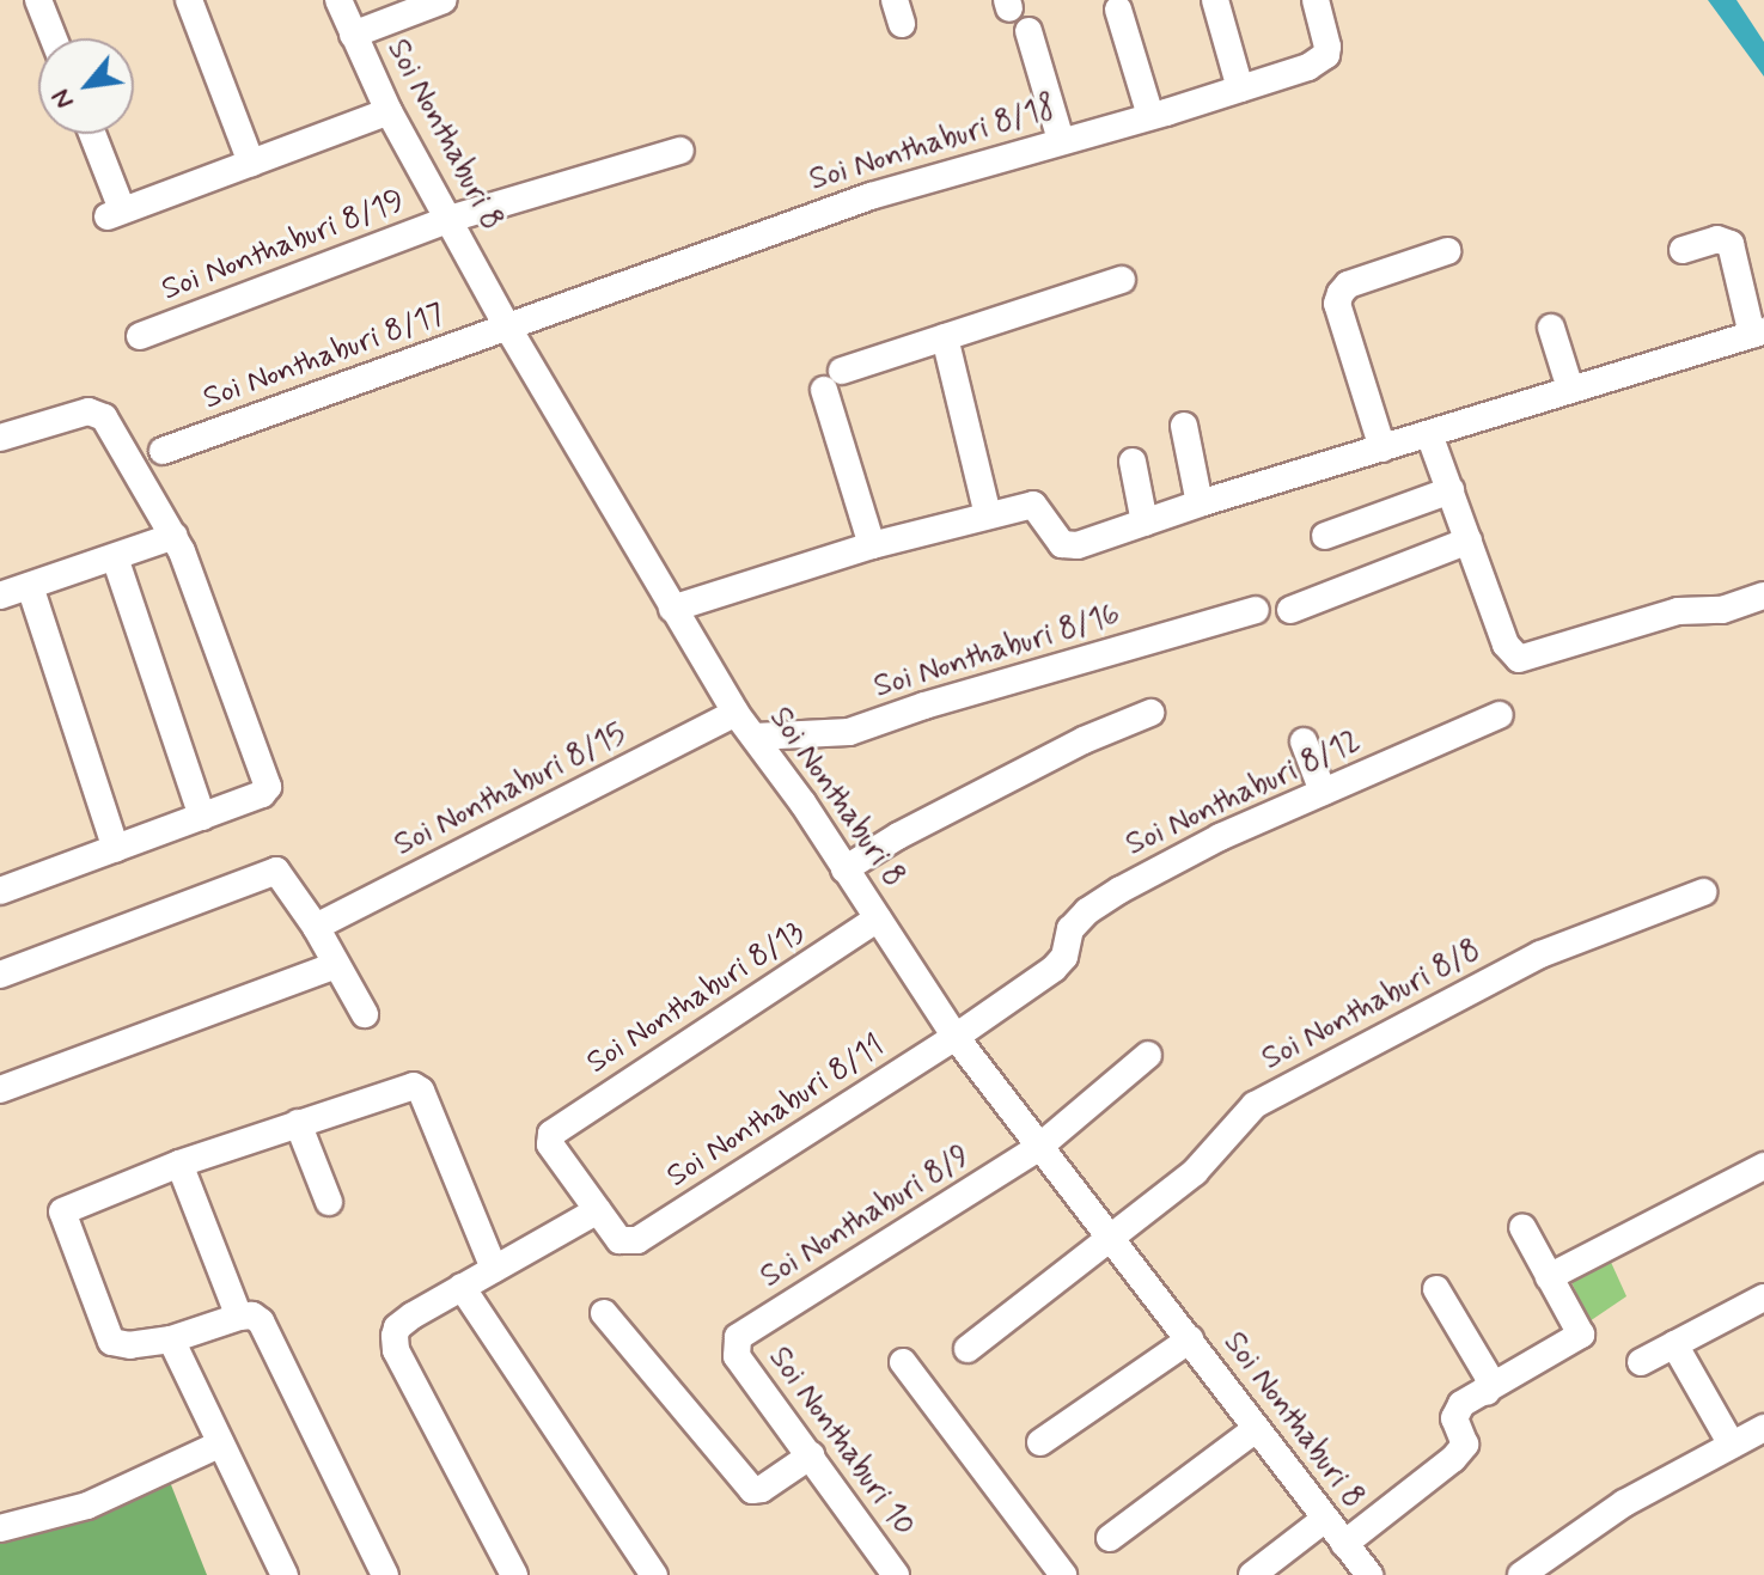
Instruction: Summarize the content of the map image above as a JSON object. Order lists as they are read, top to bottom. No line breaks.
{"streets":{"street":["Soi Nonthaburi 8","Soi Nonthaburi 8/18","Soi Nonthaburi 8/19","Soi Nonthaburi 8/17","Soi Nonthaburi 8/16","Soi Nonthaburi 8/15","Soi Nonthaburi 8/12","Soi Nonthaburi 8/13","Soi Nonthaburi 8/8","Soi Nonthaburi 8/11","Soi Nonthaburi 8/9","Soi Nonthaburi 10"]},"crossings":[["Soi Nonthaburi 8","Soi Nonthaburi 8/18"],["Soi Nonthaburi 8","Soi Nonthaburi 8/19"],["Soi Nonthaburi 8","Soi Nonthaburi 8/17"],["Soi Nonthaburi 8","Soi Nonthaburi 8/16"],["Soi Nonthaburi 8","Soi Nonthaburi 8/15"],["Soi Nonthaburi 8","Soi Nonthaburi 8/12"],["Soi Nonthaburi 8","Soi Nonthaburi 8/13"],["Soi Nonthaburi 8","Soi Nonthaburi 8/8"],["Soi Nonthaburi 8","Soi Nonthaburi 8/11"],["Soi Nonthaburi 8","Soi Nonthaburi 8/9"],["Soi Nonthaburi 8/18","Soi Nonthaburi 8/17"],["Soi Nonthaburi 8/12","Soi Nonthaburi 8/11"],["Soi Nonthaburi 8/13","Soi Nonthaburi 8/11"],["Soi Nonthaburi 8/9","Soi Nonthaburi 10"]],"north":"bottom left"}
